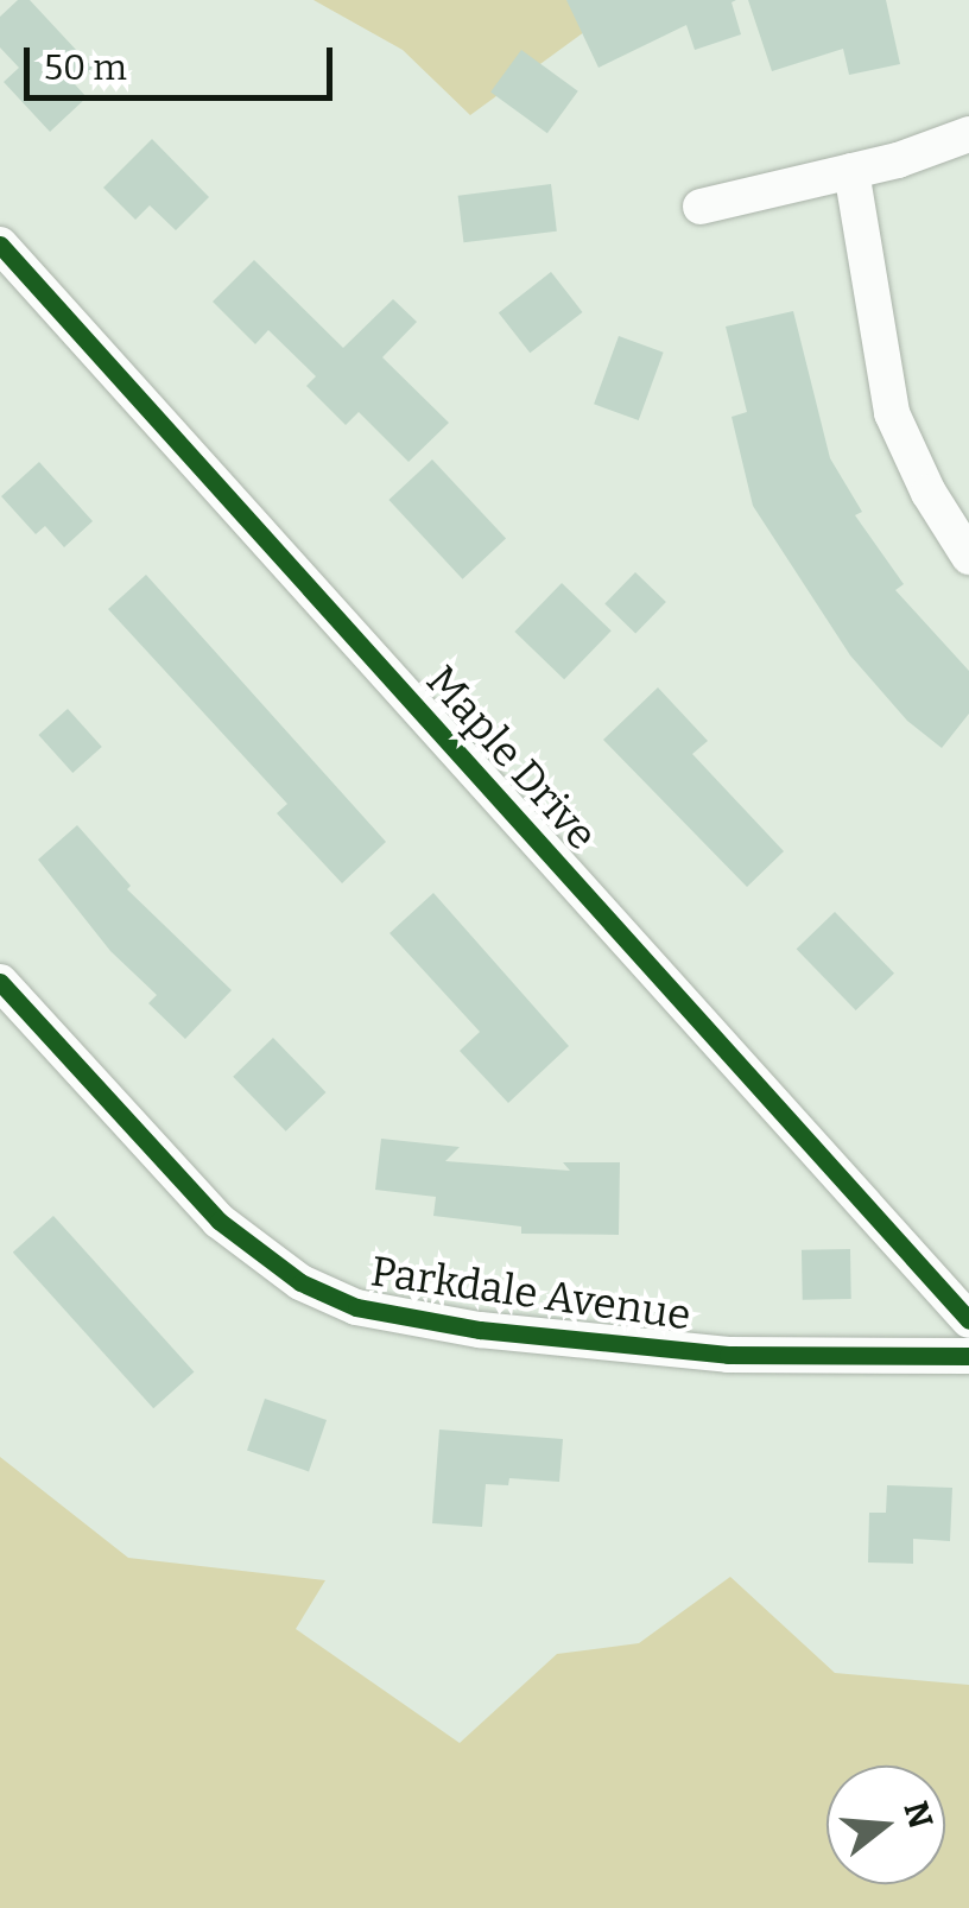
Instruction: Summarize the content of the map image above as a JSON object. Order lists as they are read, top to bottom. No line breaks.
{"streets":{"street":["Maple Drive","Parkdale Avenue"]},"scale_bar":"50 m","north":"right"}
